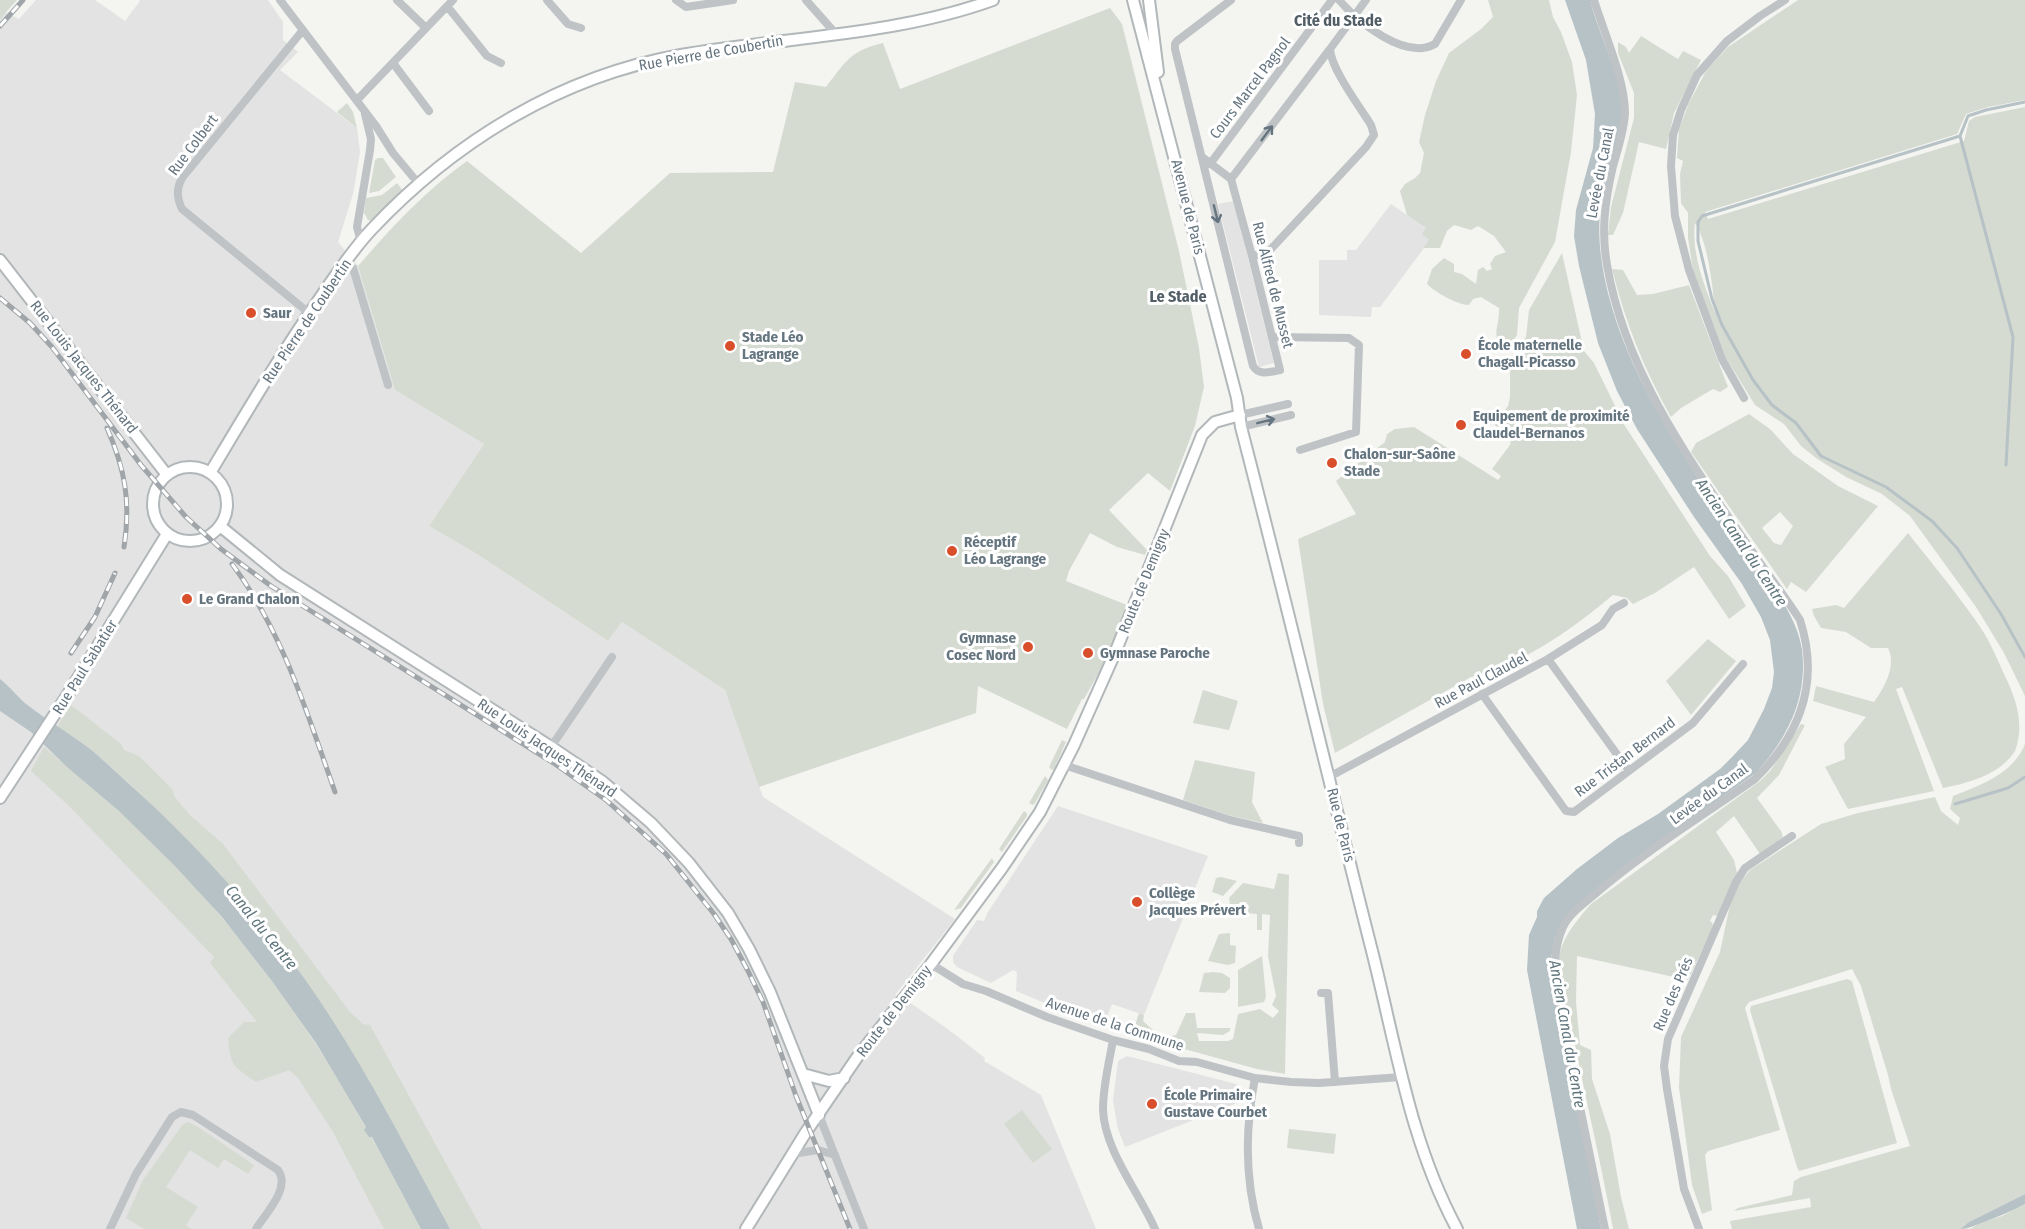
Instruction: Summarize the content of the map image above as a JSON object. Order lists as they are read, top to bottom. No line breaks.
{"streets":{"main road":["Rue Pierre de Coubertin","Avenue de Paris","Rue Louis Jacques Thénard","Route de Demigny","Rue Paul Sabatier","Rue de Paris"],"street":["Cours Marcel Pagnol","Rue Colbert","Levée du Canal","Rue Alfred de Musset","Rue Paul Claudel","Rue Tristan Bernard","Rue des Prés","Avenue de la Commune"]},"crossings":[["Rue Pierre de Coubertin","Rue Colbert"],["Rue Pierre de Coubertin","Rue Louis Jacques Thénard"],["Rue Pierre de Coubertin","Rue Paul Sabatier"],["Avenue de Paris","Route de Demigny"],["Avenue de Paris","Rue de Paris"],["Rue Louis Jacques Thénard","Route de Demigny"],["Rue Louis Jacques Thénard","Rue Paul Sabatier"],["Route de Demigny","Rue de Paris"],["Route de Demigny","Avenue de la Commune"],["Rue Paul Claudel","Rue Tristan Bernard"],["Rue Paul Claudel","Rue de Paris"],["Rue de Paris","Avenue de la Commune"]],"districts":["Cité du Stade","Le Stade"],"water":["Ancien Canal du Centre","Canal du Centre"],"places":["Saur","Stade Léo Lagrange","École maternelle Chagall-Picasso","Equipement de proximité Claudel-Bernanos","Chalon-sur-Saône Stade","Réceptif Léo Lagrange","Le Grand Chalon","Gymnase Cosec Nord","Gymnase Paroche","Collège Jacques Prévert","École Primaire Gustave Courbet"]}
